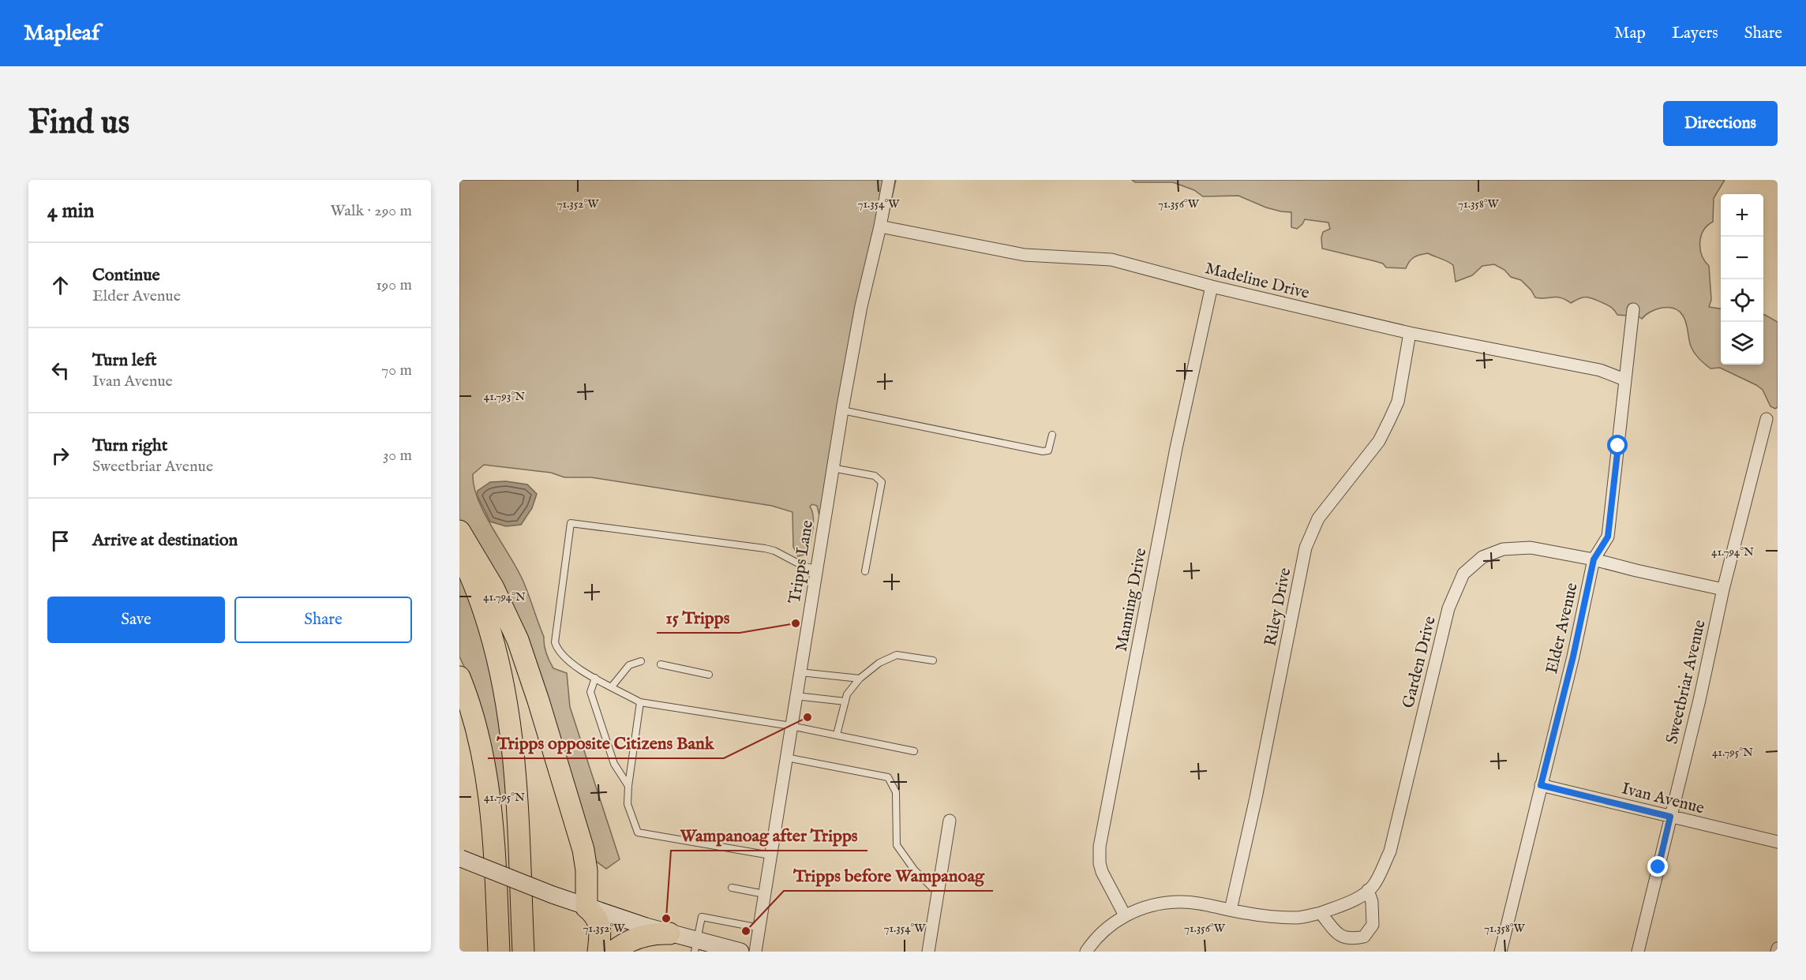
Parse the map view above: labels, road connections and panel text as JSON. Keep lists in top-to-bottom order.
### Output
{
  "streets": {
    "street": [
      "Madeline Drive",
      "Tripps Lane",
      "Manning Drive",
      "Riley Drive",
      "Elder Avenue",
      "Garden Drive",
      "Sweetbriar Avenue",
      "Ivan Avenue"
    ]
  },
  "crossings": [
    ["Madeline Drive", "Tripps Lane"],
    ["Madeline Drive", "Manning Drive"],
    ["Madeline Drive", "Riley Drive"],
    ["Madeline Drive", "Elder Avenue"],
    ["Manning Drive", "Garden Drive"],
    ["Riley Drive", "Garden Drive"],
    ["Elder Avenue", "Garden Drive"],
    ["Elder Avenue", "Ivan Avenue"],
    ["Garden Drive", "Sweetbriar Avenue"],
    ["Sweetbriar Avenue", "Ivan Avenue"]
  ],
  "places": [
    "15 Tripps",
    "Tripps opposite Citizens Bank",
    "Wampanoag after Tripps",
    "Tripps before Wampanoag"
  ],
  "page": {
    "header": "Mapleaf",
    "nav": ["Map", "Layers", "Share"],
    "buttons": [
      "Directions",
      ["Save", "Share"]
    ],
    "title": "Find us",
    "heading": ["4 min", "Walk · 290 m"],
    "map_buttons": ["+", "−"],
    "list": [
      ["Continue", "Elder Avenue", "190 m"],
      ["Turn left", "Ivan Avenue", "70 m"],
      ["Turn right", "Sweetbriar Avenue", "30 m"],
      "Arrive at destination"
    ]
  },
  "coordinates": [
    "71.352°W",
    "71.354°W",
    "71.356°W",
    "71.358°W",
    "41.793°N",
    "41.794°N",
    "41.795°N"
  ]
}
